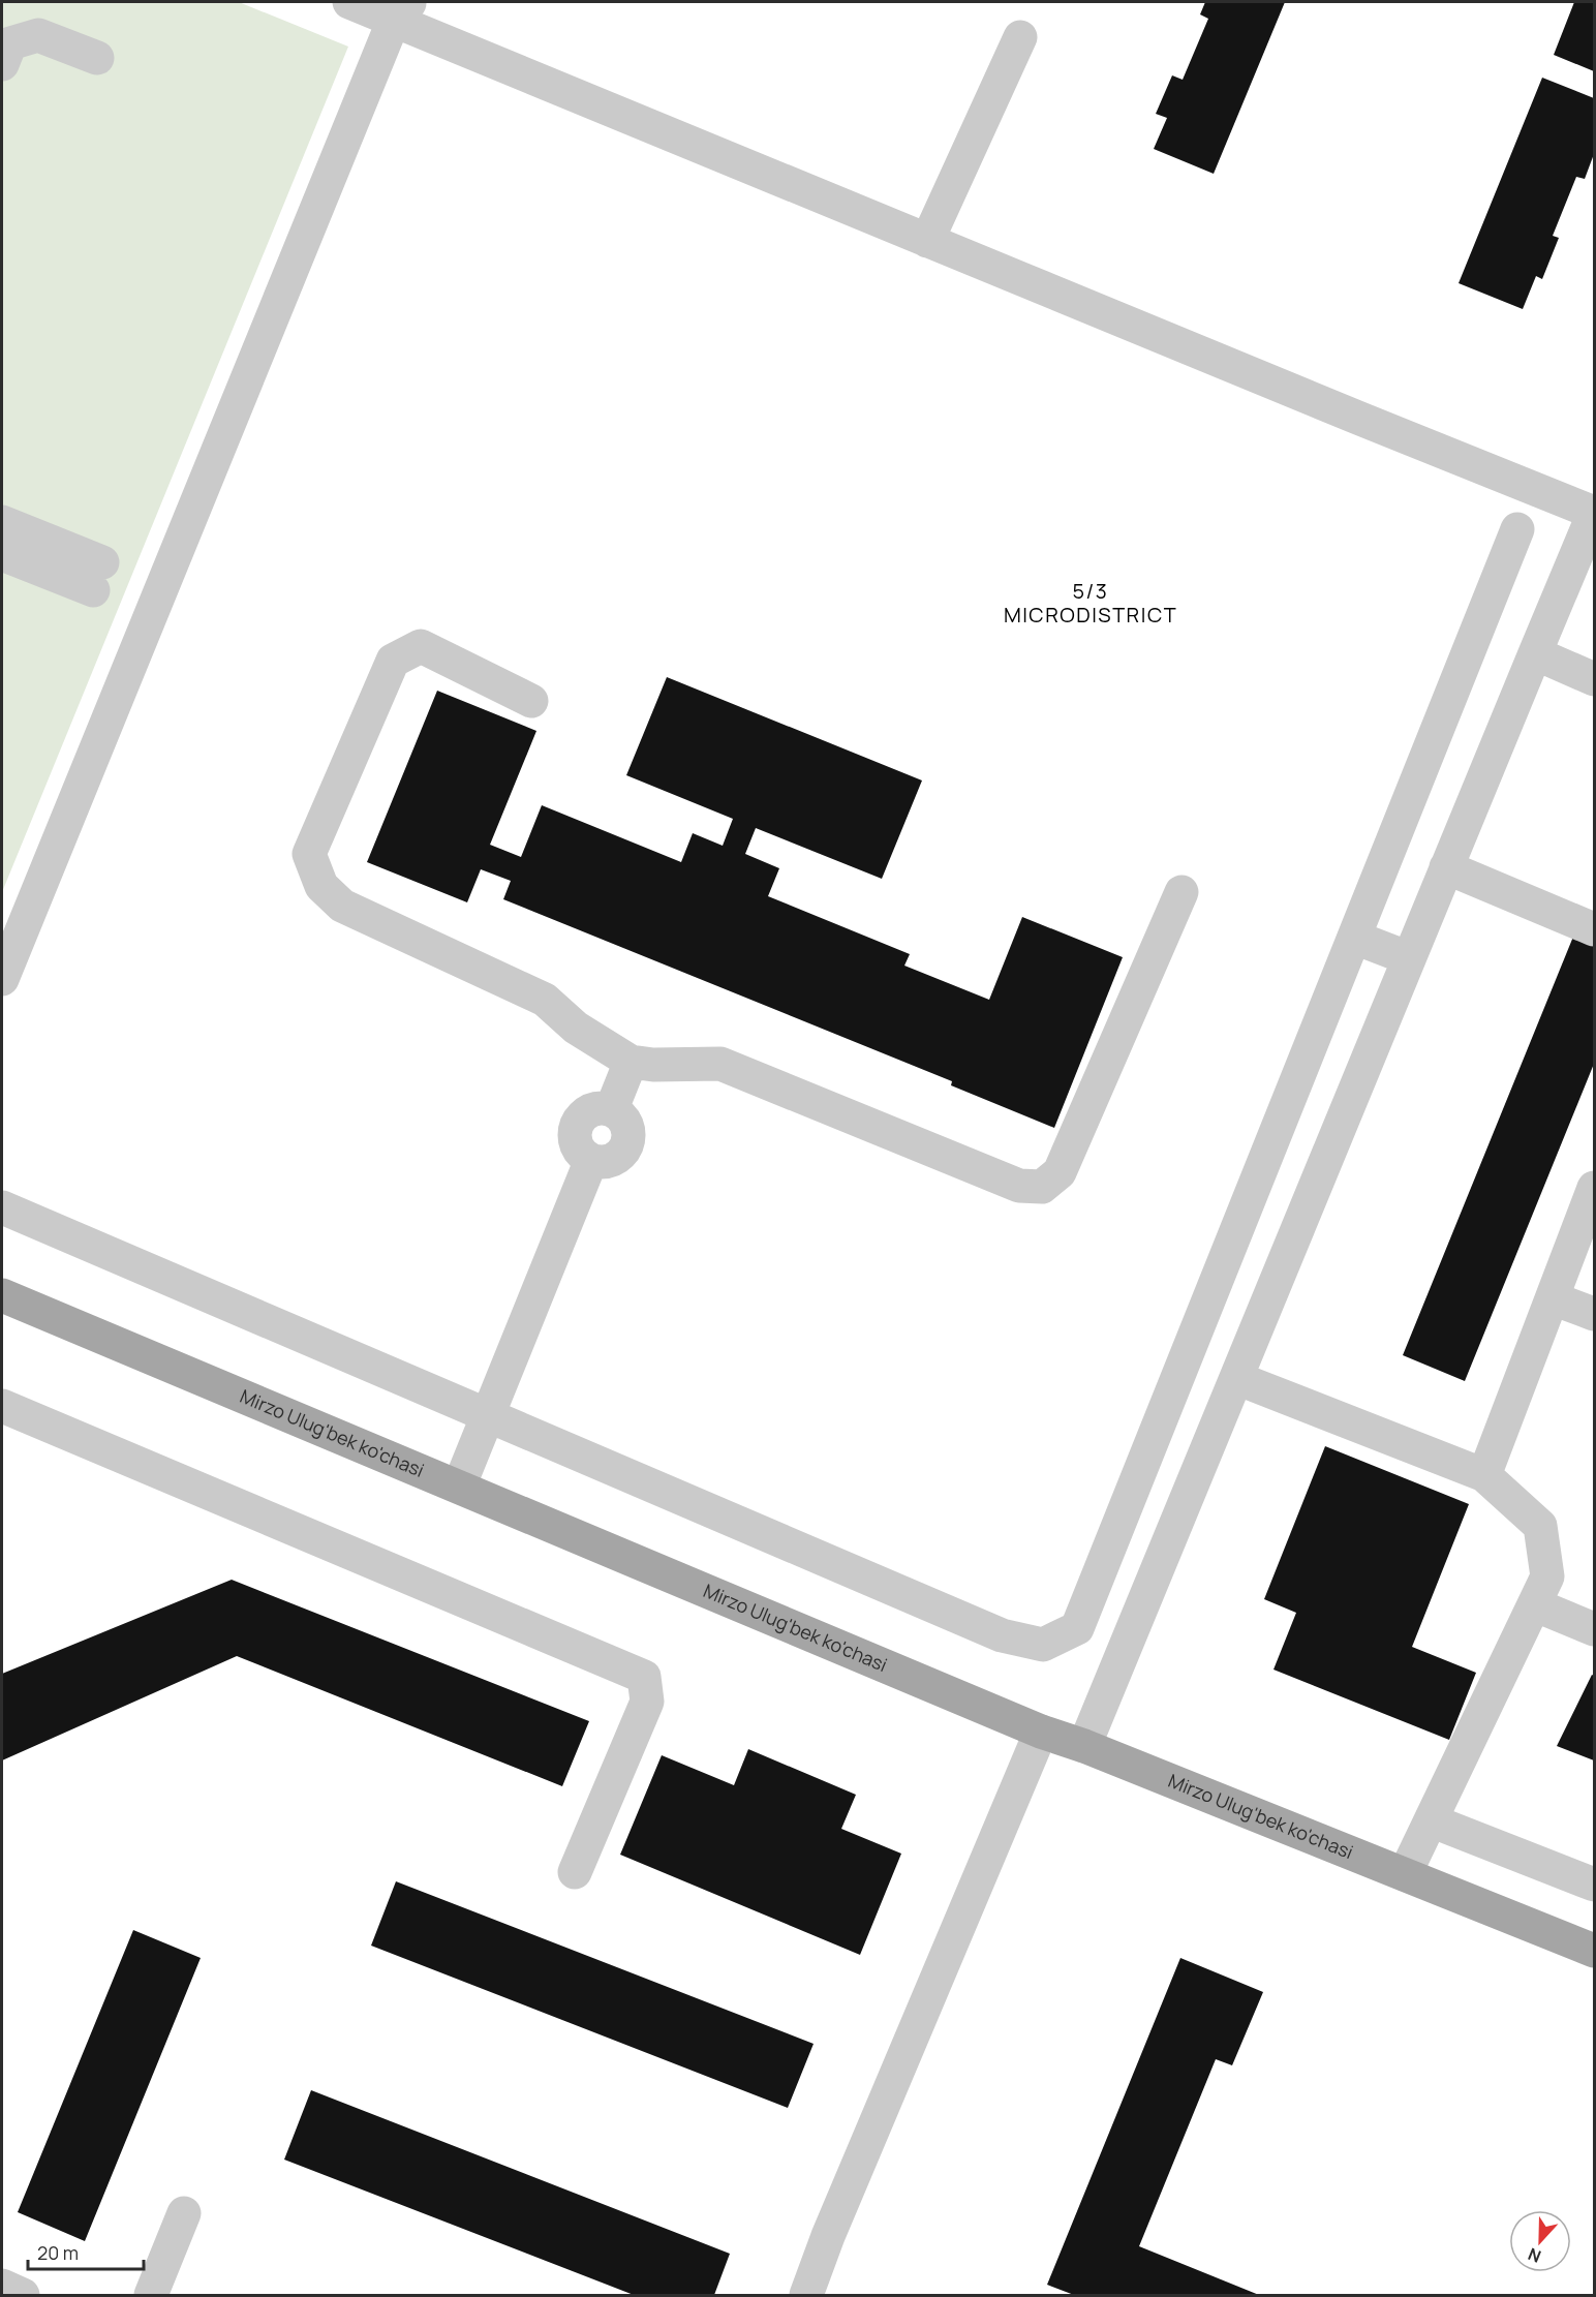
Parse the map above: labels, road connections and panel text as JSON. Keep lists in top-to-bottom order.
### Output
{
  "streets": {
    "main road": ["Mirzo Ulug'bek ko'chasi"]
  },
  "districts": ["5/3 MICRODISTRICT"],
  "scale_bar": "20 m",
  "north": "bottom"
}
